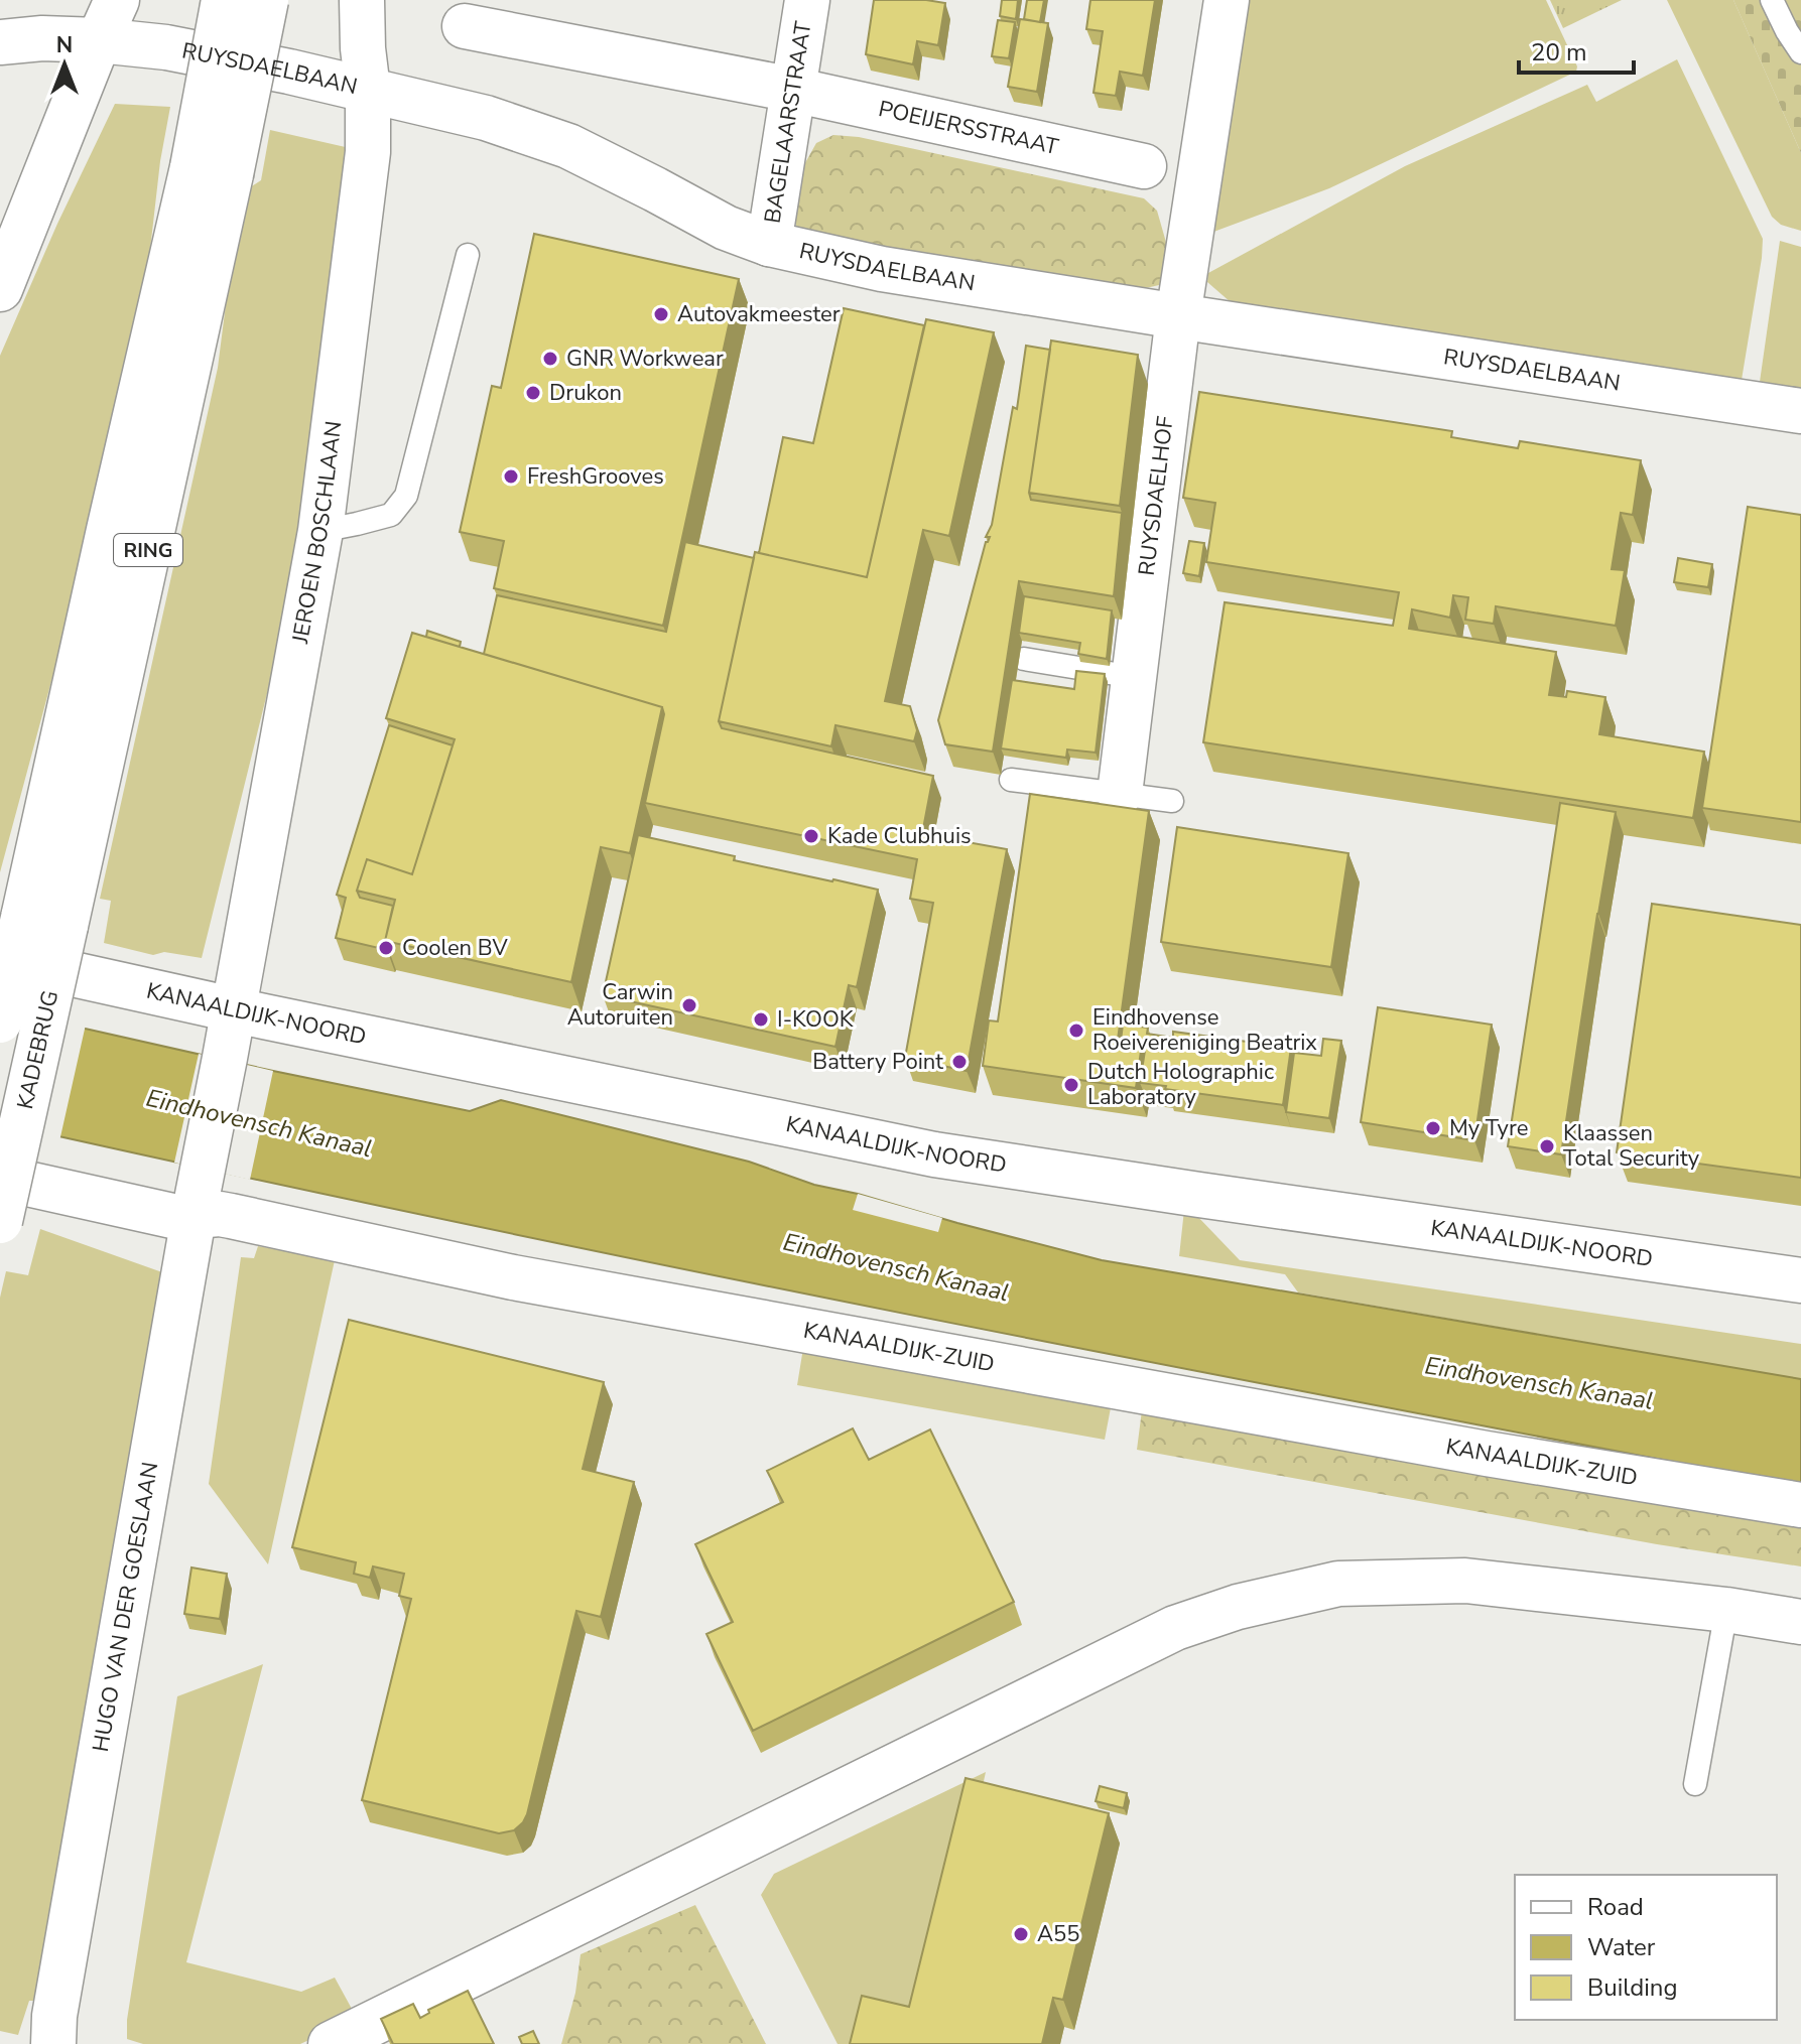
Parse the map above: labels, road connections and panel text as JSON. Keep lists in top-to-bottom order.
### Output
{
  "streets": {
    "street": [
      "RUYSDAELBAAN",
      "BAGELAARSTRAAT",
      "POEIJERSSTRAAT",
      "RUYSDAELHOF",
      "JEROEN BOSCHLAAN",
      "RING",
      "KANAALDIJK-NOORD",
      "KADEBRUG",
      "KANAALDIJK-ZUID",
      "HUGO VAN DER GOESLAAN"
    ]
  },
  "crossings": [
    ["RUYSDAELBAAN", "BAGELAARSTRAAT"],
    ["RUYSDAELBAAN", "RUYSDAELHOF"],
    ["RUYSDAELBAAN", "JEROEN BOSCHLAAN"],
    ["BAGELAARSTRAAT", "POEIJERSSTRAAT"],
    ["JEROEN BOSCHLAAN", "KANAALDIJK-NOORD"],
    ["JEROEN BOSCHLAAN", "HUGO VAN DER GOESLAAN"],
    ["RING", "KADEBRUG"],
    ["KANAALDIJK-ZUID", "HUGO VAN DER GOESLAAN"]
  ],
  "water": ["Eindhovensch Kanaal"],
  "places": [
    "Autovakmeester",
    "GNR Workwear",
    "Drukon",
    "FreshGrooves",
    "Kade Clubhuis",
    "Coolen BV",
    "Carwin Autoruiten",
    "I-KOOK",
    "Eindhovense Roeivereniging Beatrix",
    "Battery Point",
    "Dutch Holographic Laboratory",
    "My Tyre",
    "Klaassen Total Security",
    "A55"
  ],
  "legend": ["Road", "Water", "Building"],
  "scale_bar": "20 m",
  "north": "top"
}
